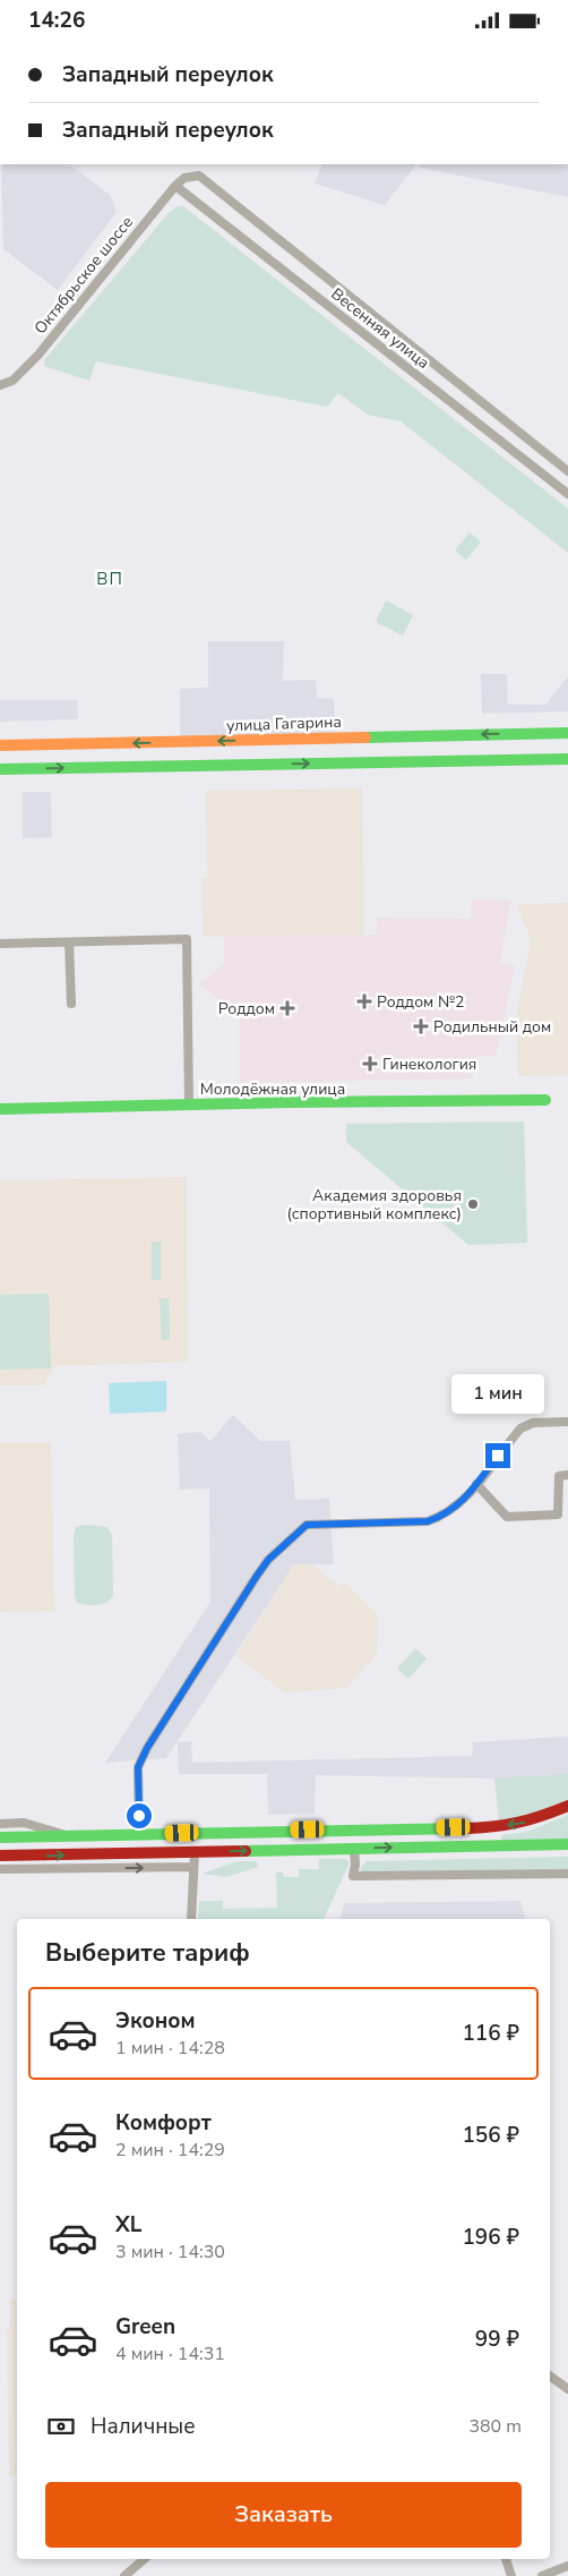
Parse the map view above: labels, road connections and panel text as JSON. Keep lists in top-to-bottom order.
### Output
{
  "streets": {
    "street": [
      "Октябрьское шоссе",
      "Весенняя улица",
      "улица Гагарина",
      "Молодёжная улица"
    ]
  },
  "crossings": [
    ["Октябрьское шоссе", "Весенняя улица"]
  ],
  "districts": ["ВП"],
  "places": {
    "health": [
      "Роддом №2",
      "Роддом",
      "Родильный дом",
      "Гинекология"
    ],
    "other": ["Академия здоровья (спортивный комплекс)"]
  },
  "page": {
    "status": "14:26",
    "banner": ["Западный переулок", "Западный переулок"],
    "bubble": "1 мин",
    "heading": "Выберите тариф",
    "list": [
      {
        "name": "Эконом",
        "note": "1 мин · 14:28",
        "value": "116 ₽"
      },
      {
        "name": "Комфорт",
        "note": "2 мин · 14:29",
        "value": "156 ₽"
      },
      {
        "name": "XL",
        "note": "3 мин · 14:30",
        "value": "196 ₽"
      },
      {
        "name": "Green",
        "note": "4 мин · 14:31",
        "value": "99 ₽"
      }
    ],
    "pay": ["Наличные", "380 m"],
    "buttons": "Заказать"
  }
}
